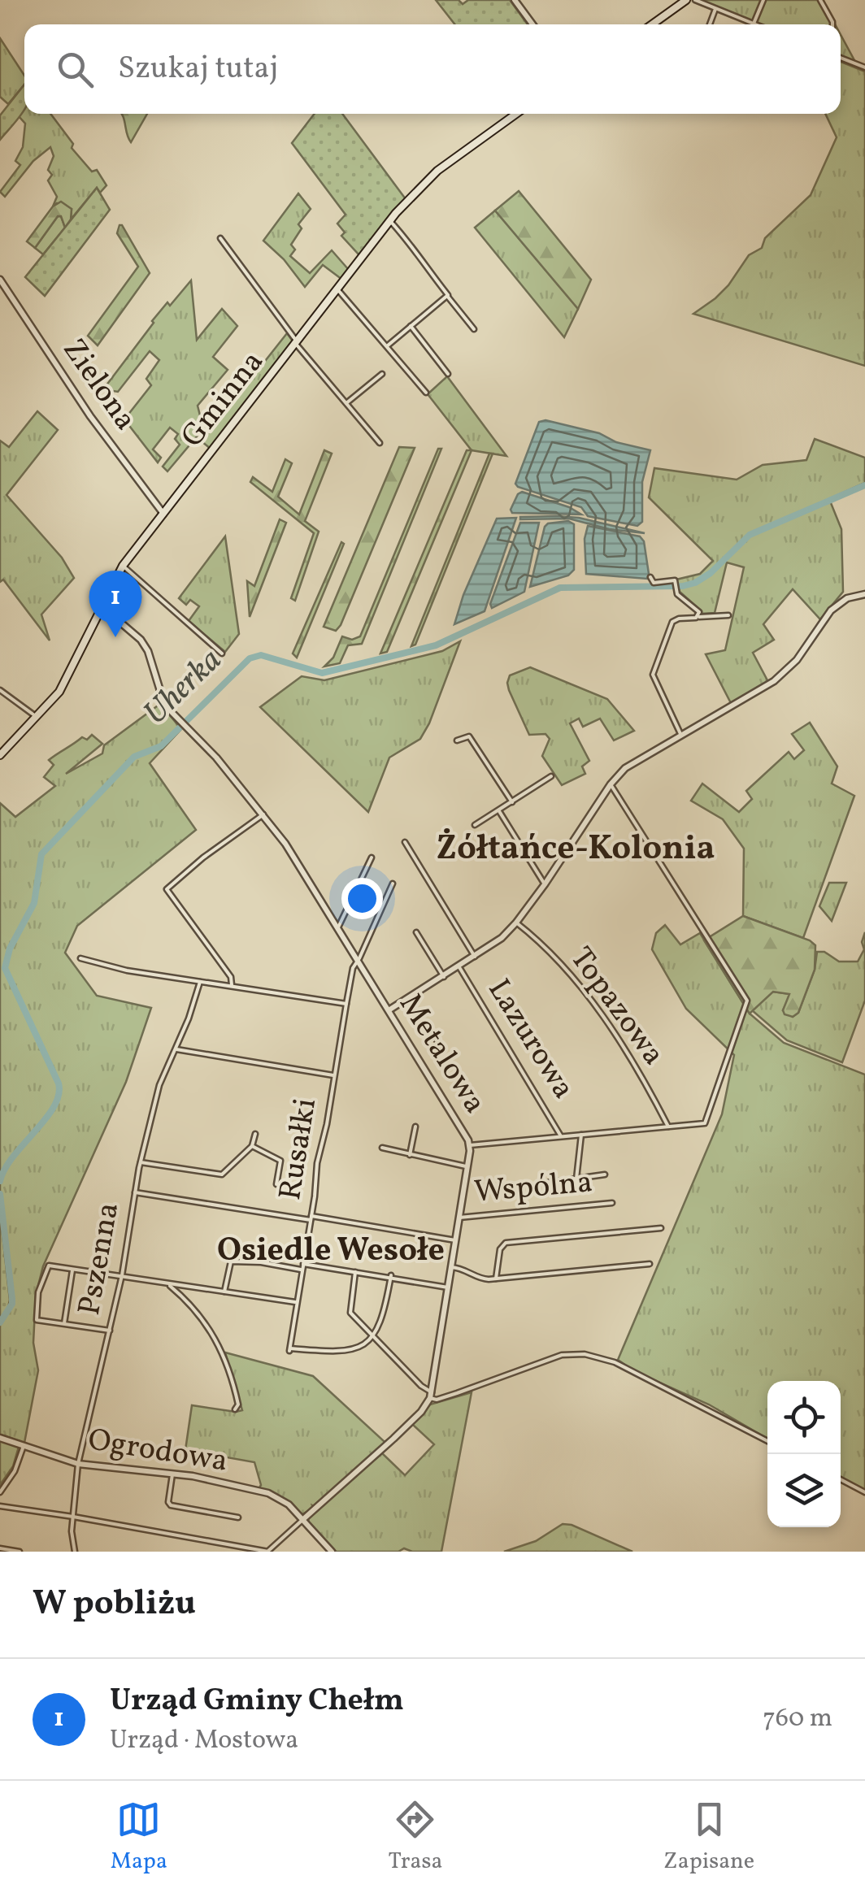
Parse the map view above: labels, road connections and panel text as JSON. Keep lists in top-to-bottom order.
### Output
{
  "streets": {
    "main road": ["Gminna"],
    "street": [
      "Zielona",
      "Topazowa",
      "Lazurowa",
      "Metalowa",
      "Rusałki",
      "Wspólna",
      "Pszenna",
      "Ogrodowa"
    ]
  },
  "crossings": [
    ["Zielona", "Gminna"],
    ["Gminna", "Metalowa"],
    ["Metalowa", "Wspólna"],
    ["Pszenna", "Ogrodowa"]
  ],
  "districts": ["Żółtańce-Kolonia", "Osiedle Wesołe"],
  "water": ["Uherka"],
  "page": {
    "search": "Szukaj tutaj",
    "pins": "1",
    "heading": "W pobliżu",
    "list": [
      {
        "mark": "1",
        "name": "Urząd Gminy Chełm",
        "note": "Urząd · Mostowa",
        "value": "760 m"
      }
    ],
    "nav": ["Mapa", "Trasa", "Zapisane"]
  }
}
